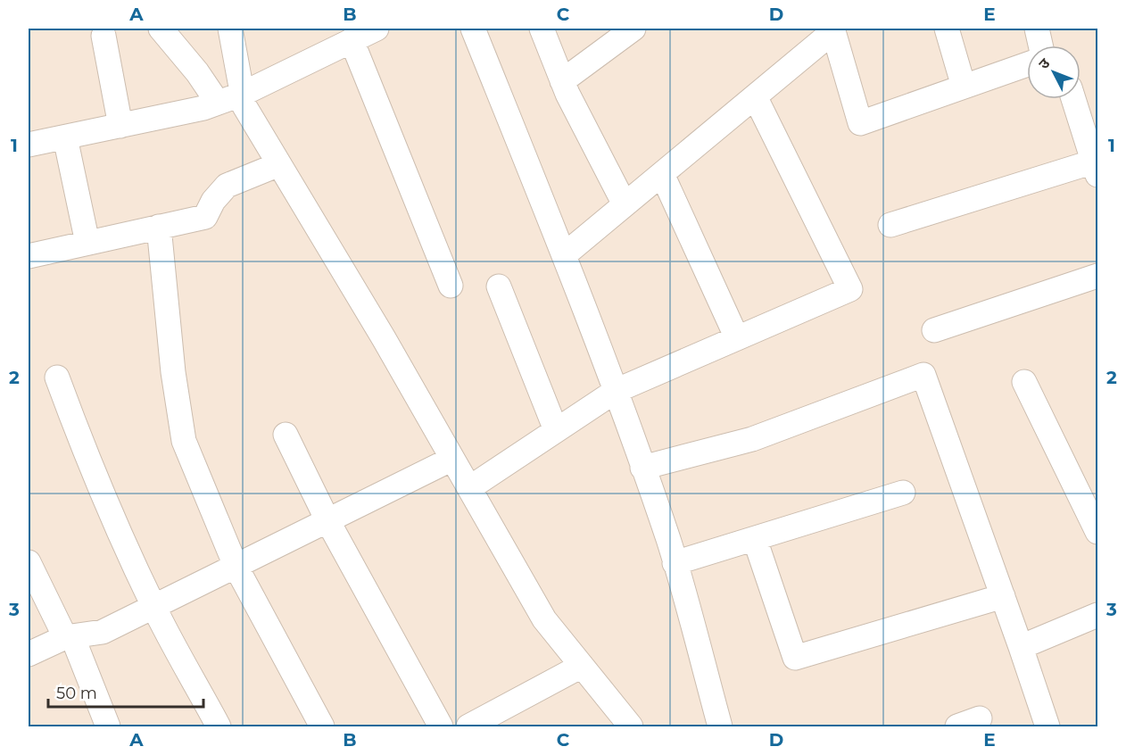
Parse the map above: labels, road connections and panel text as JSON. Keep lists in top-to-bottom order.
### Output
{
  "scale_bar": "50 m",
  "north": "top left",
  "grid": {
    "columns": [
      "A",
      "B",
      "C",
      "D",
      "E"
    ],
    "rows": ["1", "2", "3"]
  }
}
